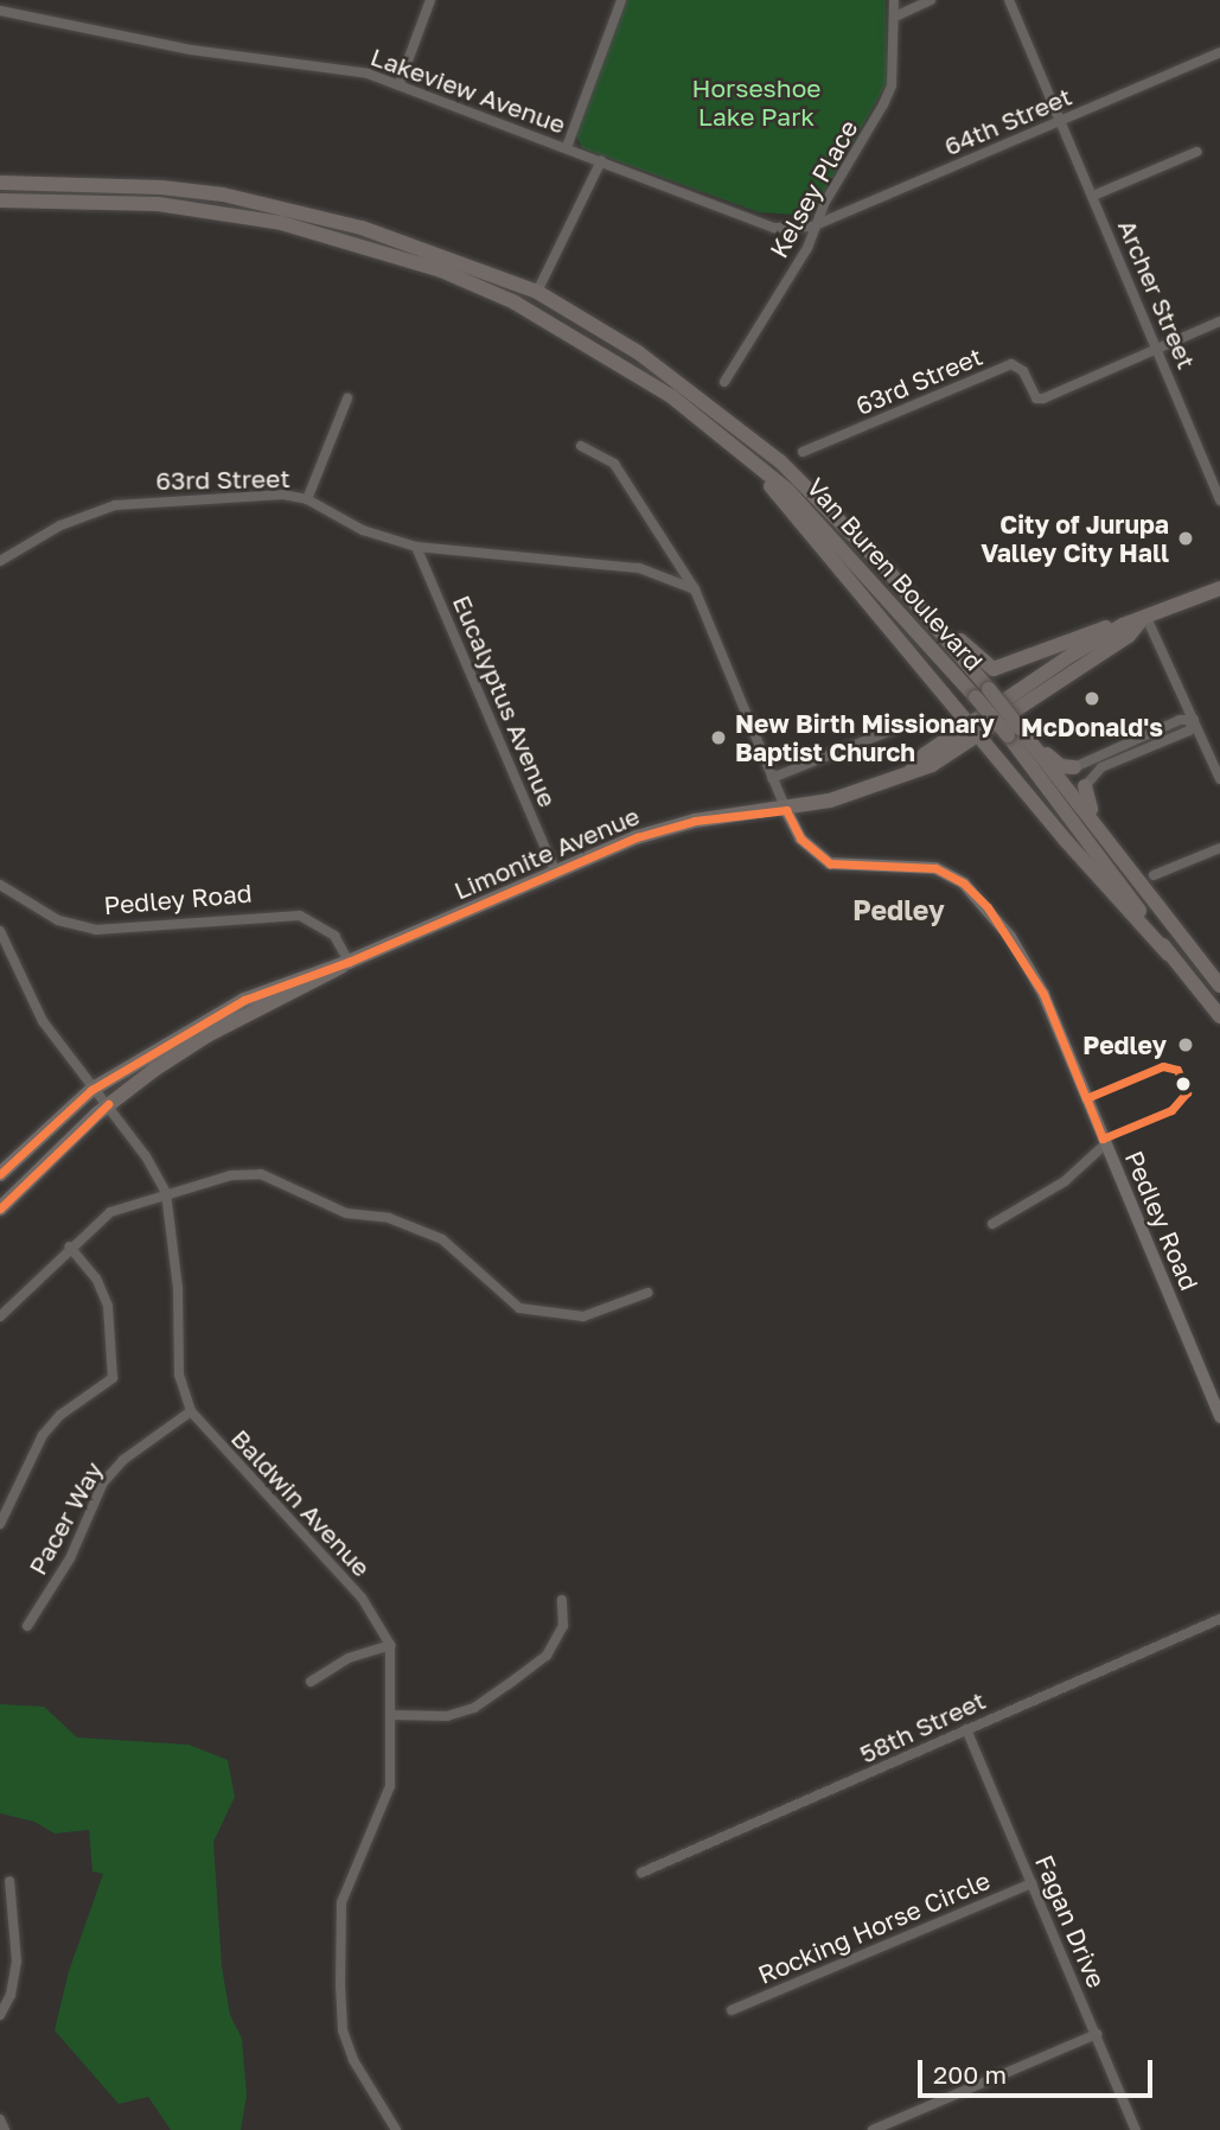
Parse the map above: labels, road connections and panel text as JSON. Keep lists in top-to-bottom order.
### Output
{
  "streets": {
    "main road": ["Van Buren Boulevard", "Limonite Avenue"],
    "street": [
      "Lakeview Avenue",
      "64th Street",
      "Kelsey Place",
      "Archer Street",
      "63rd Street",
      "Eucalyptus Avenue",
      "Pedley Road",
      "Baldwin Avenue",
      "Pacer Way",
      "58th Street",
      "Fagan Drive",
      "Rocking Horse Circle"
    ]
  },
  "crossings": [
    ["Lakeview Avenue", "64th Street"],
    ["Lakeview Avenue", "Kelsey Place"],
    ["64th Street", "Kelsey Place"],
    ["64th Street", "Archer Street"],
    ["Archer Street", "63rd Street"],
    ["63rd Street", "Eucalyptus Avenue"],
    ["Eucalyptus Avenue", "Limonite Avenue"],
    ["Limonite Avenue", "Pedley Road"],
    ["Limonite Avenue", "Baldwin Avenue"],
    ["Baldwin Avenue", "Pacer Way"],
    ["58th Street", "Fagan Drive"],
    ["Fagan Drive", "Rocking Horse Circle"]
  ],
  "districts": ["Pedley"],
  "parks": ["Horseshoe Lake Park"],
  "places": [
    "City of Jurupa Valley City Hall",
    "McDonald's",
    "New Birth Missionary Baptist Church",
    "Pedley"
  ],
  "scale_bar": "200 m"
}
